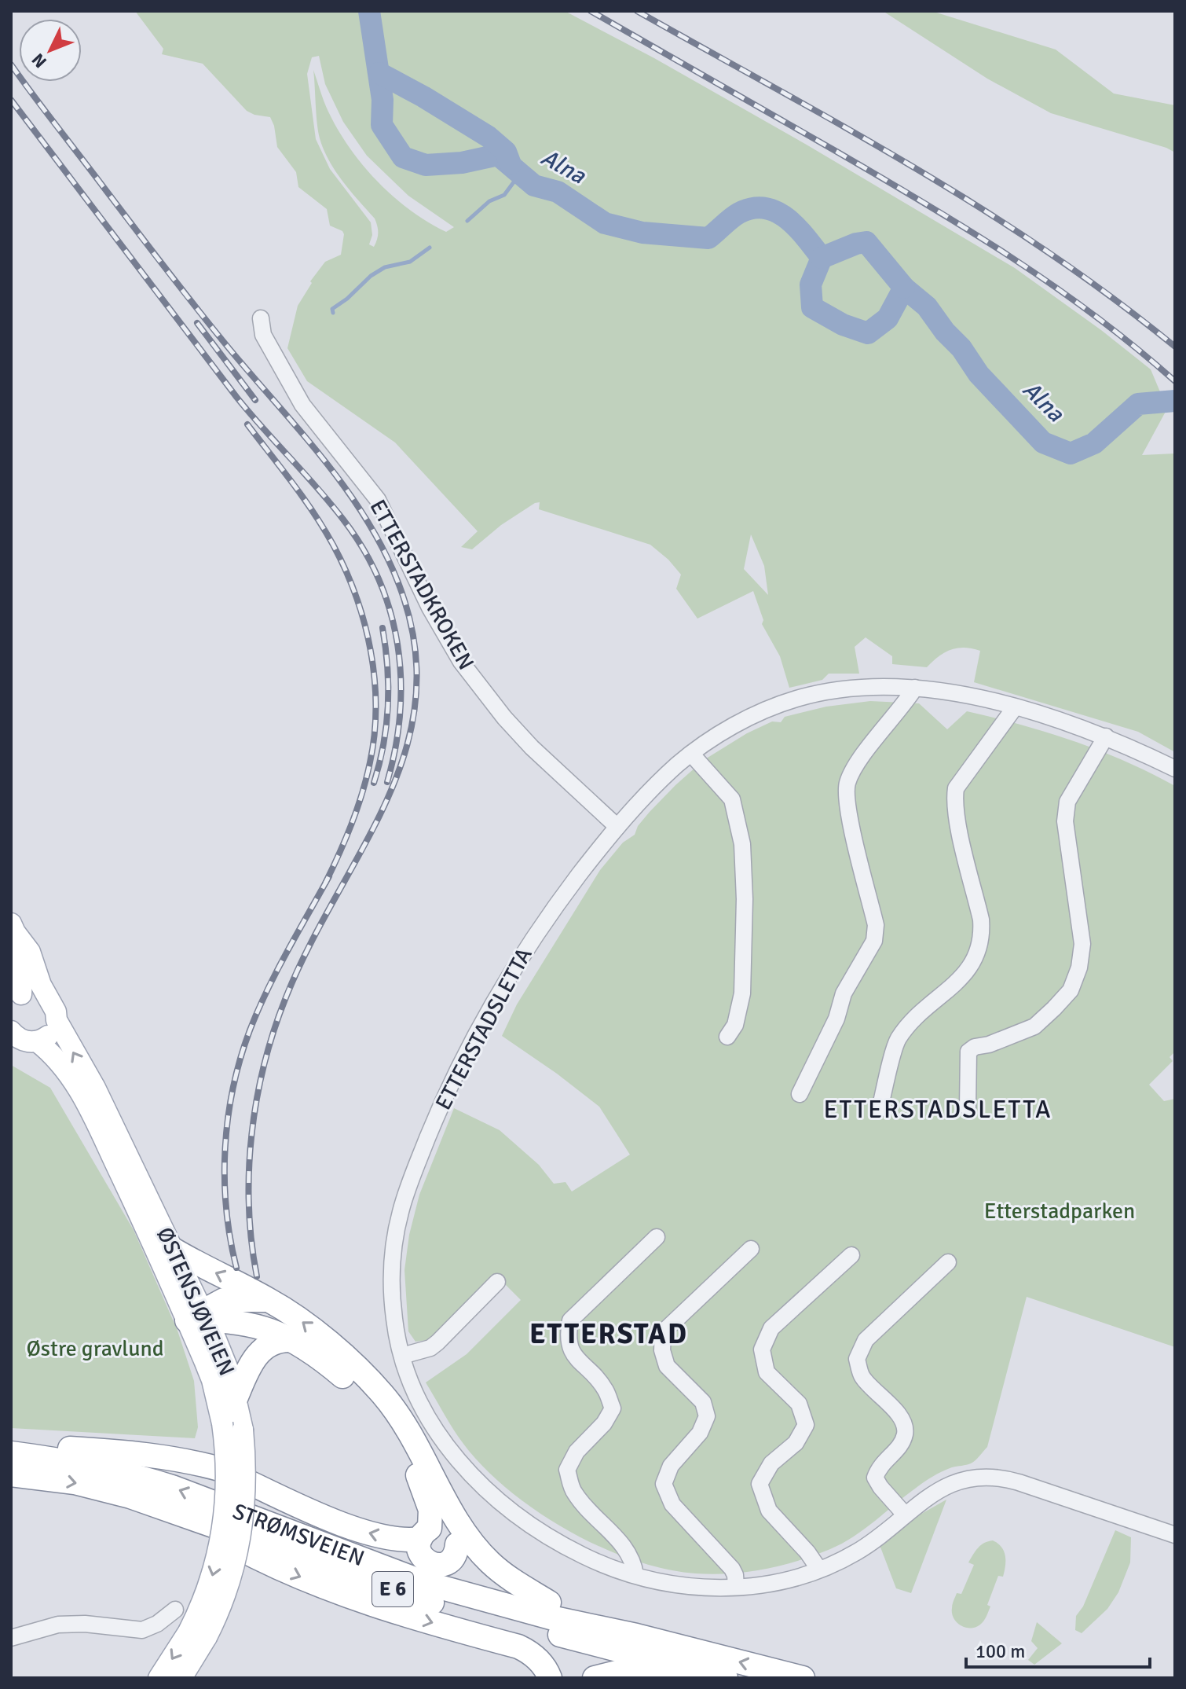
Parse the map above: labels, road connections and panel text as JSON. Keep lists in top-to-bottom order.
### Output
{
  "streets": {
    "highway": ["STRØMSVEIEN", "E 6"],
    "main road": ["ØSTENSJØVEIEN"],
    "street": ["ETTERSTADKROKEN", "ETTERSTADSLETTA"]
  },
  "crossings": [
    ["ETTERSTADKROKEN", "ETTERSTADSLETTA"]
  ],
  "districts": ["ETTERSTADSLETTA", "ETTERSTAD"],
  "water": ["Alna"],
  "parks": ["Etterstadparken", "Østre gravlund"],
  "scale_bar": "100 m",
  "north": "bottom left"
}
